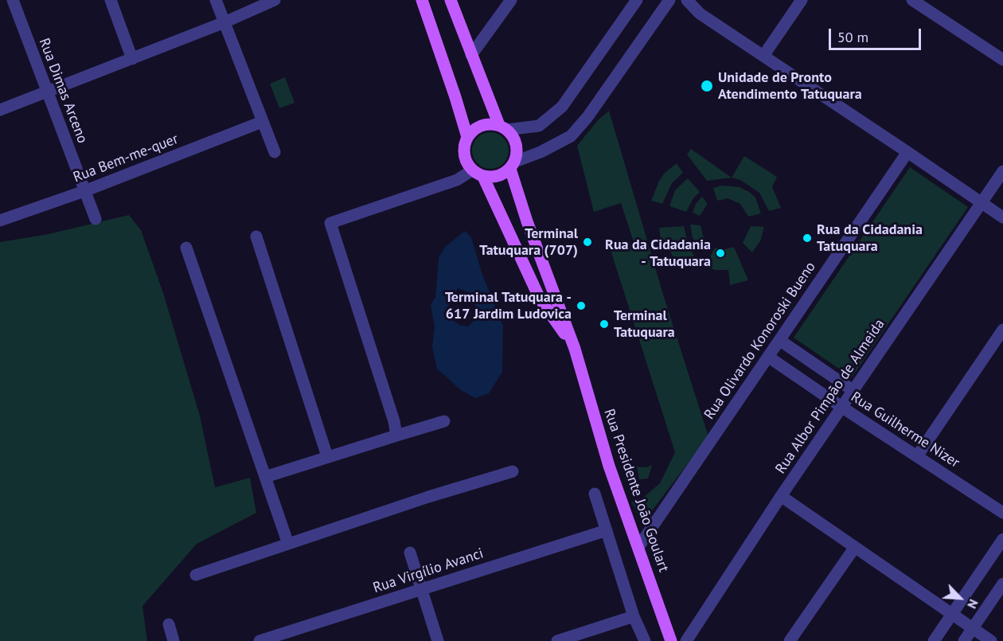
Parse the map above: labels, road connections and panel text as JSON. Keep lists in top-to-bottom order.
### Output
{
  "streets": {
    "main road": ["Rua Presidente João Goulart"],
    "street": [
      "Rua Dimas Arceno",
      "Rua Bem-me-quer",
      "Rua Olivardo Konoroski Bueno",
      "Rua Albor Pimpão de Almeida",
      "Rua Guilherme Nizer",
      "Rua Virgílio Avanci"
    ]
  },
  "crossings": [
    ["Rua Dimas Arceno", "Rua Bem-me-quer"],
    ["Rua Olivardo Konoroski Bueno", "Rua Guilherme Nizer"],
    ["Rua Olivardo Konoroski Bueno", "Rua Presidente João Goulart"],
    ["Rua Albor Pimpão de Almeida", "Rua Guilherme Nizer"]
  ],
  "places": [
    "Unidade de Pronto Atendimento Tatuquara",
    "Rua da Cidadania Tatuquara",
    "Terminal Tatuquara (707)",
    "Rua da Cidadania - Tatuquara",
    "Terminal Tatuquara - 617 Jardim Ludovica",
    "Terminal Tatuquara"
  ],
  "scale_bar": "50 m",
  "north": "bottom right"
}
